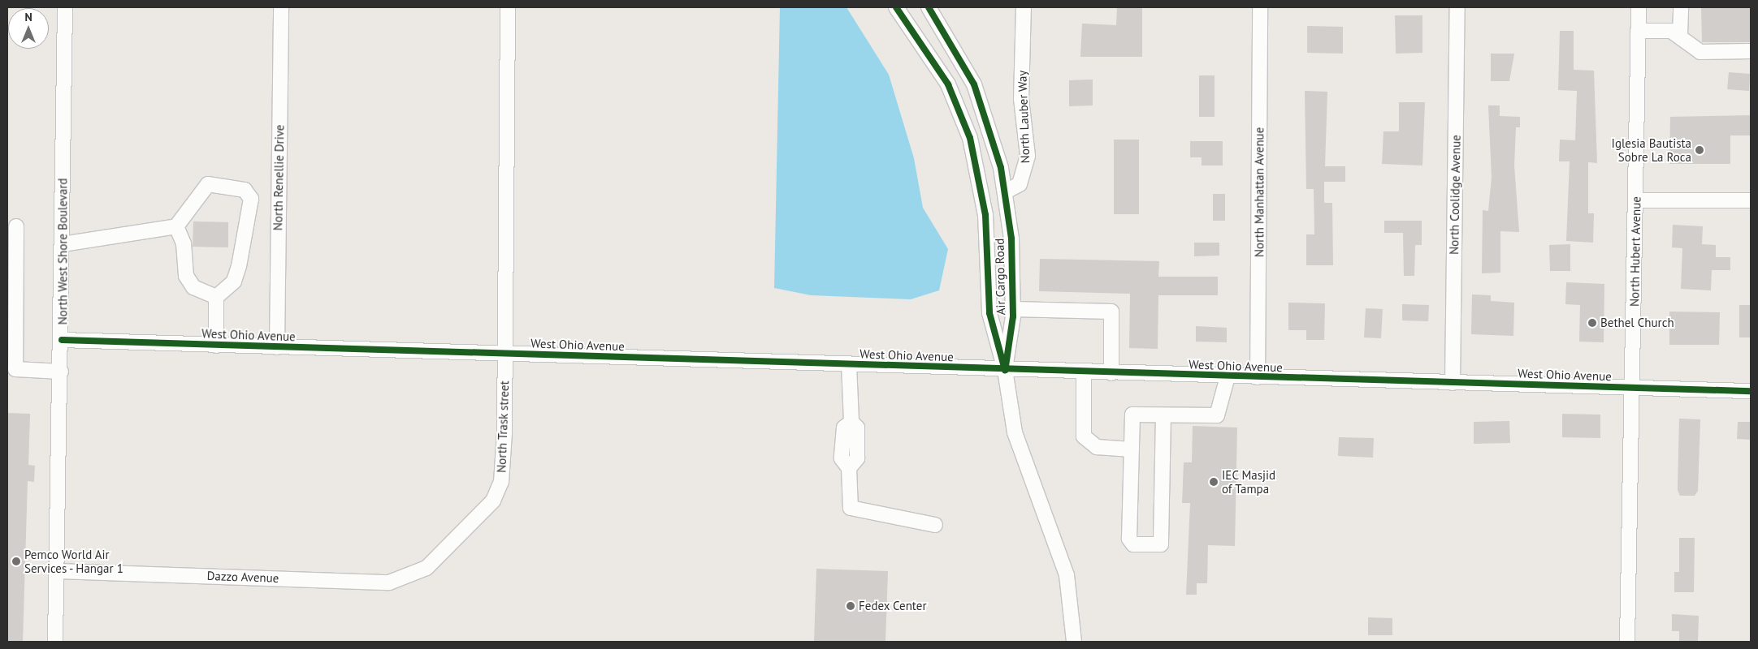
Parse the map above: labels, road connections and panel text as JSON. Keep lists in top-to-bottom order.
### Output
{
  "streets": {
    "street": [
      "North Lauber Way",
      "North Renellie Drive",
      "North Manhattan Avenue",
      "North Coolidge Avenue",
      "North West Shore Boulevard",
      "North Hubert Avenue",
      "Air Cargo Road",
      "West Ohio Avenue",
      "North Trask street",
      "Dazzo Avenue"
    ]
  },
  "crossings": [
    ["North Lauber Way", "Air Cargo Road"],
    ["North Renellie Drive", "West Ohio Avenue"],
    ["North Manhattan Avenue", "West Ohio Avenue"],
    ["North Coolidge Avenue", "West Ohio Avenue"],
    ["North West Shore Boulevard", "West Ohio Avenue"],
    ["North West Shore Boulevard", "Dazzo Avenue"],
    ["North Hubert Avenue", "West Ohio Avenue"],
    ["Air Cargo Road", "West Ohio Avenue"],
    ["West Ohio Avenue", "North Trask street"],
    ["North Trask street", "Dazzo Avenue"]
  ],
  "places": [
    "Iglesia Bautista Sobre La Roca",
    "Bethel Church",
    "IEC Masjid of Tampa",
    "Pemco World Air Services - Hangar 1",
    "Fedex Center"
  ],
  "north": "top"
}
